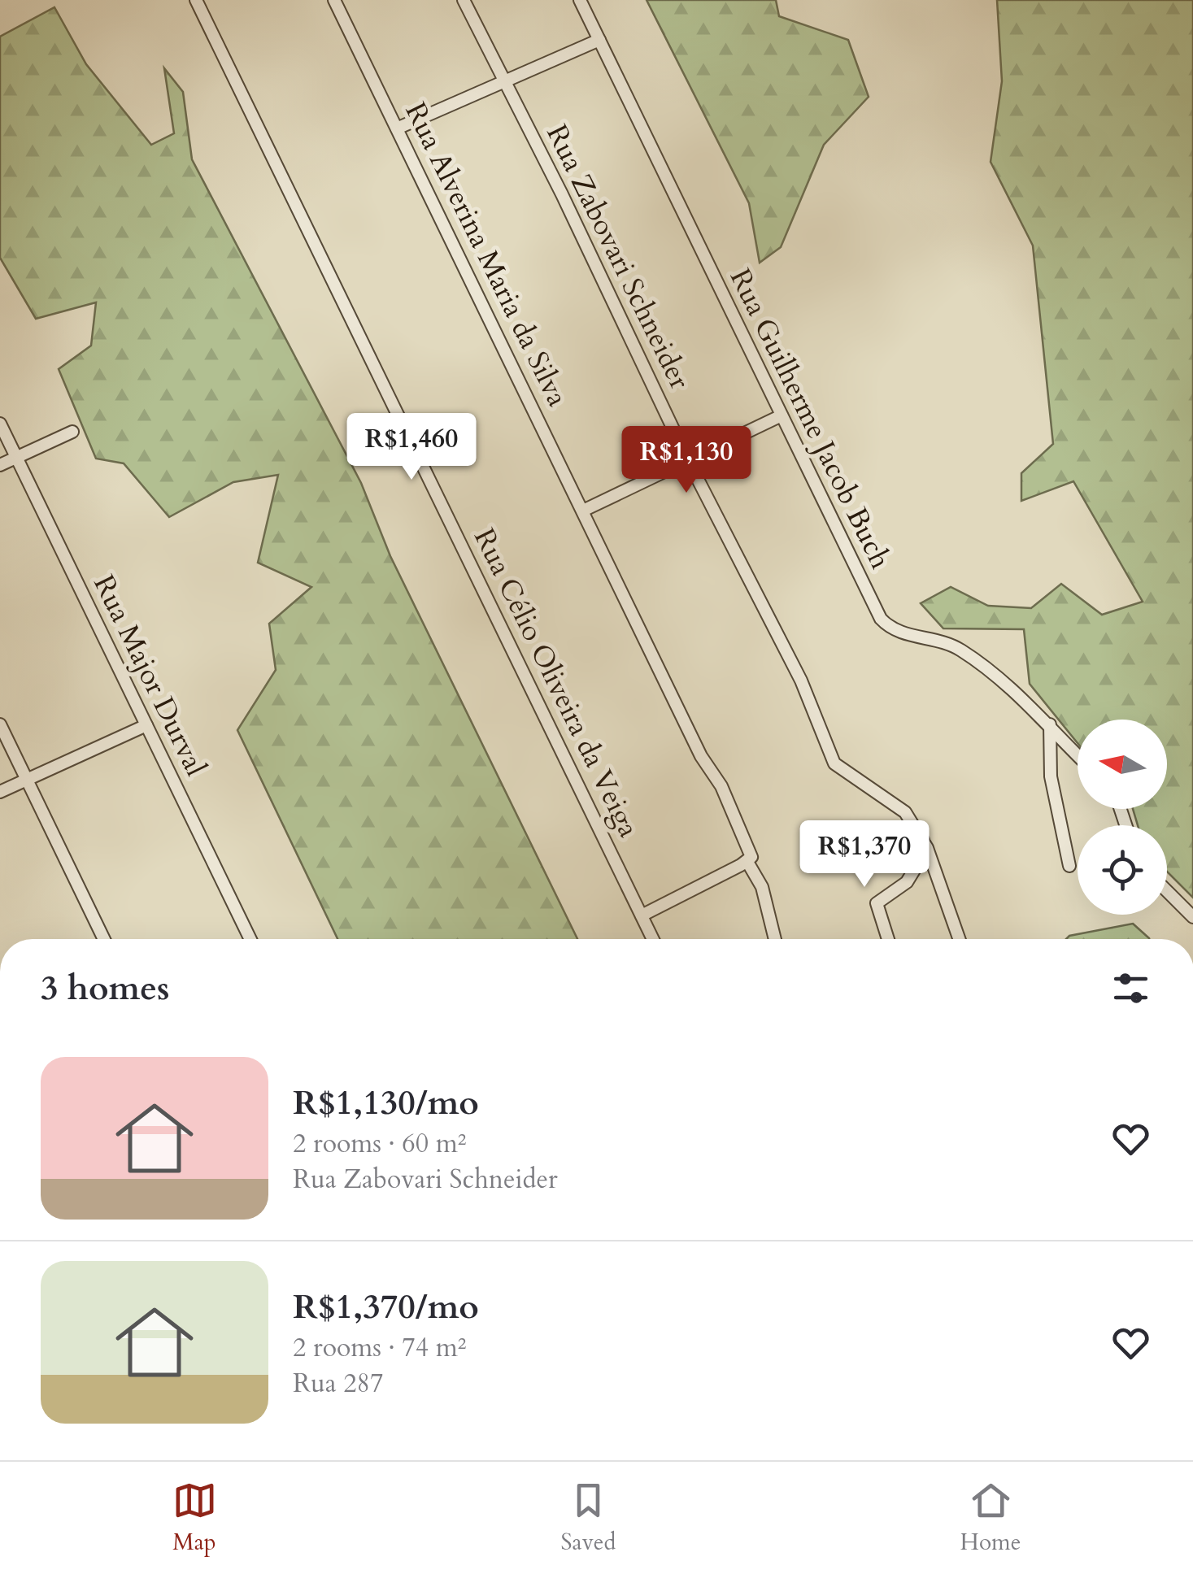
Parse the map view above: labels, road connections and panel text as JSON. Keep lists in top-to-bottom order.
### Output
{
  "streets": {
    "street": [
      "Rua Alverina Maria da Silva",
      "Rua Zabovari Schneider",
      "Rua Guilherme Jacob Buch",
      "Rua Major Durval",
      "Rua Célio Oliveira da Veiga"
    ]
  },
  "north": "left",
  "page": {
    "price": ["R$1,460", "R$1,130", "R$1,370"],
    "heading": "3 homes",
    "list": [
      {
        "name": "R$1,130/mo",
        "note": "2 rooms · 60 m² · Rua Zabovari Schneider"
      },
      {
        "name": "R$1,370/mo",
        "note": "2 rooms · 74 m² · Rua 287"
      }
    ],
    "tabs": ["Map", "Saved", "Home"]
  }
}
